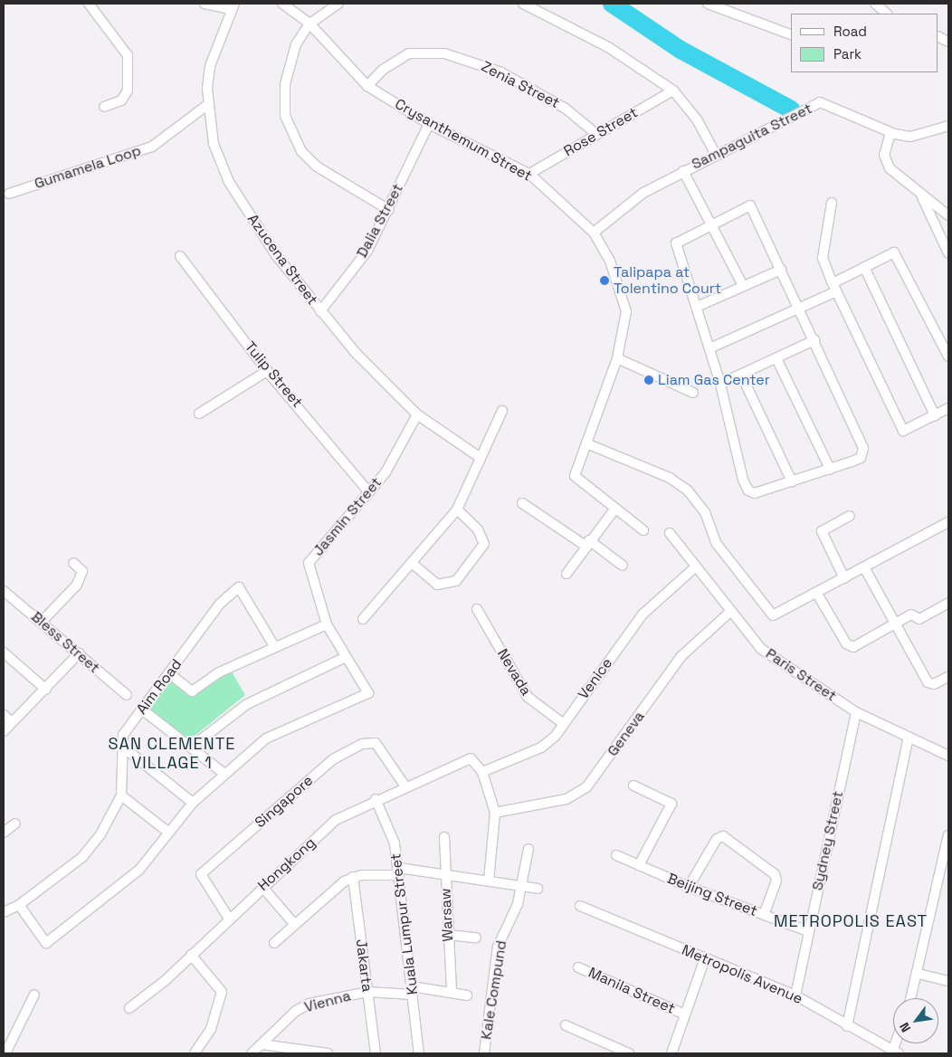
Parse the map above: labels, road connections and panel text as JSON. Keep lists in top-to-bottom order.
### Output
{
  "streets": {
    "street": [
      "Zenia Street",
      "Rose Street",
      "Sampaguita Street",
      "Crysanthemum Street",
      "Gumamela Loop",
      "Dalia Street",
      "Azucena Street",
      "Tulip Street",
      "Jasmin Street",
      "Bless Street",
      "Nevada",
      "Paris Street",
      "Venice",
      "Aim Road",
      "Geneva",
      "Singapore",
      "Sydney Street",
      "Hongkong",
      "Beijing Street",
      "Warsaw",
      "Kuala Lumpur Street",
      "Jakarta",
      "Metropolis Avenue",
      "Kale Compund",
      "Manila Street",
      "Vienna"
    ]
  },
  "crossings": [
    ["Zenia Street", "Rose Street"],
    ["Zenia Street", "Crysanthemum Street"],
    ["Rose Street", "Crysanthemum Street"],
    ["Sampaguita Street", "Crysanthemum Street"],
    ["Crysanthemum Street", "Dalia Street"],
    ["Gumamela Loop", "Azucena Street"],
    ["Dalia Street", "Azucena Street"],
    ["Azucena Street", "Jasmin Street"],
    ["Tulip Street", "Jasmin Street"],
    ["Nevada", "Venice"],
    ["Paris Street", "Venice"],
    ["Paris Street", "Geneva"],
    ["Paris Street", "Sydney Street"],
    ["Venice", "Hongkong"],
    ["Singapore", "Hongkong"],
    ["Sydney Street", "Beijing Street"],
    ["Sydney Street", "Metropolis Avenue"],
    ["Hongkong", "Kuala Lumpur Street"],
    ["Warsaw", "Vienna"],
    ["Kuala Lumpur Street", "Vienna"],
    ["Jakarta", "Vienna"]
  ],
  "districts": ["SAN CLEMENTE VILLAGE 1", "METROPOLIS EAST"],
  "places": ["Talipapa at Tolentino Court", "Liam Gas Center"],
  "legend": ["Road", "Park"],
  "north": "bottom left"
}
